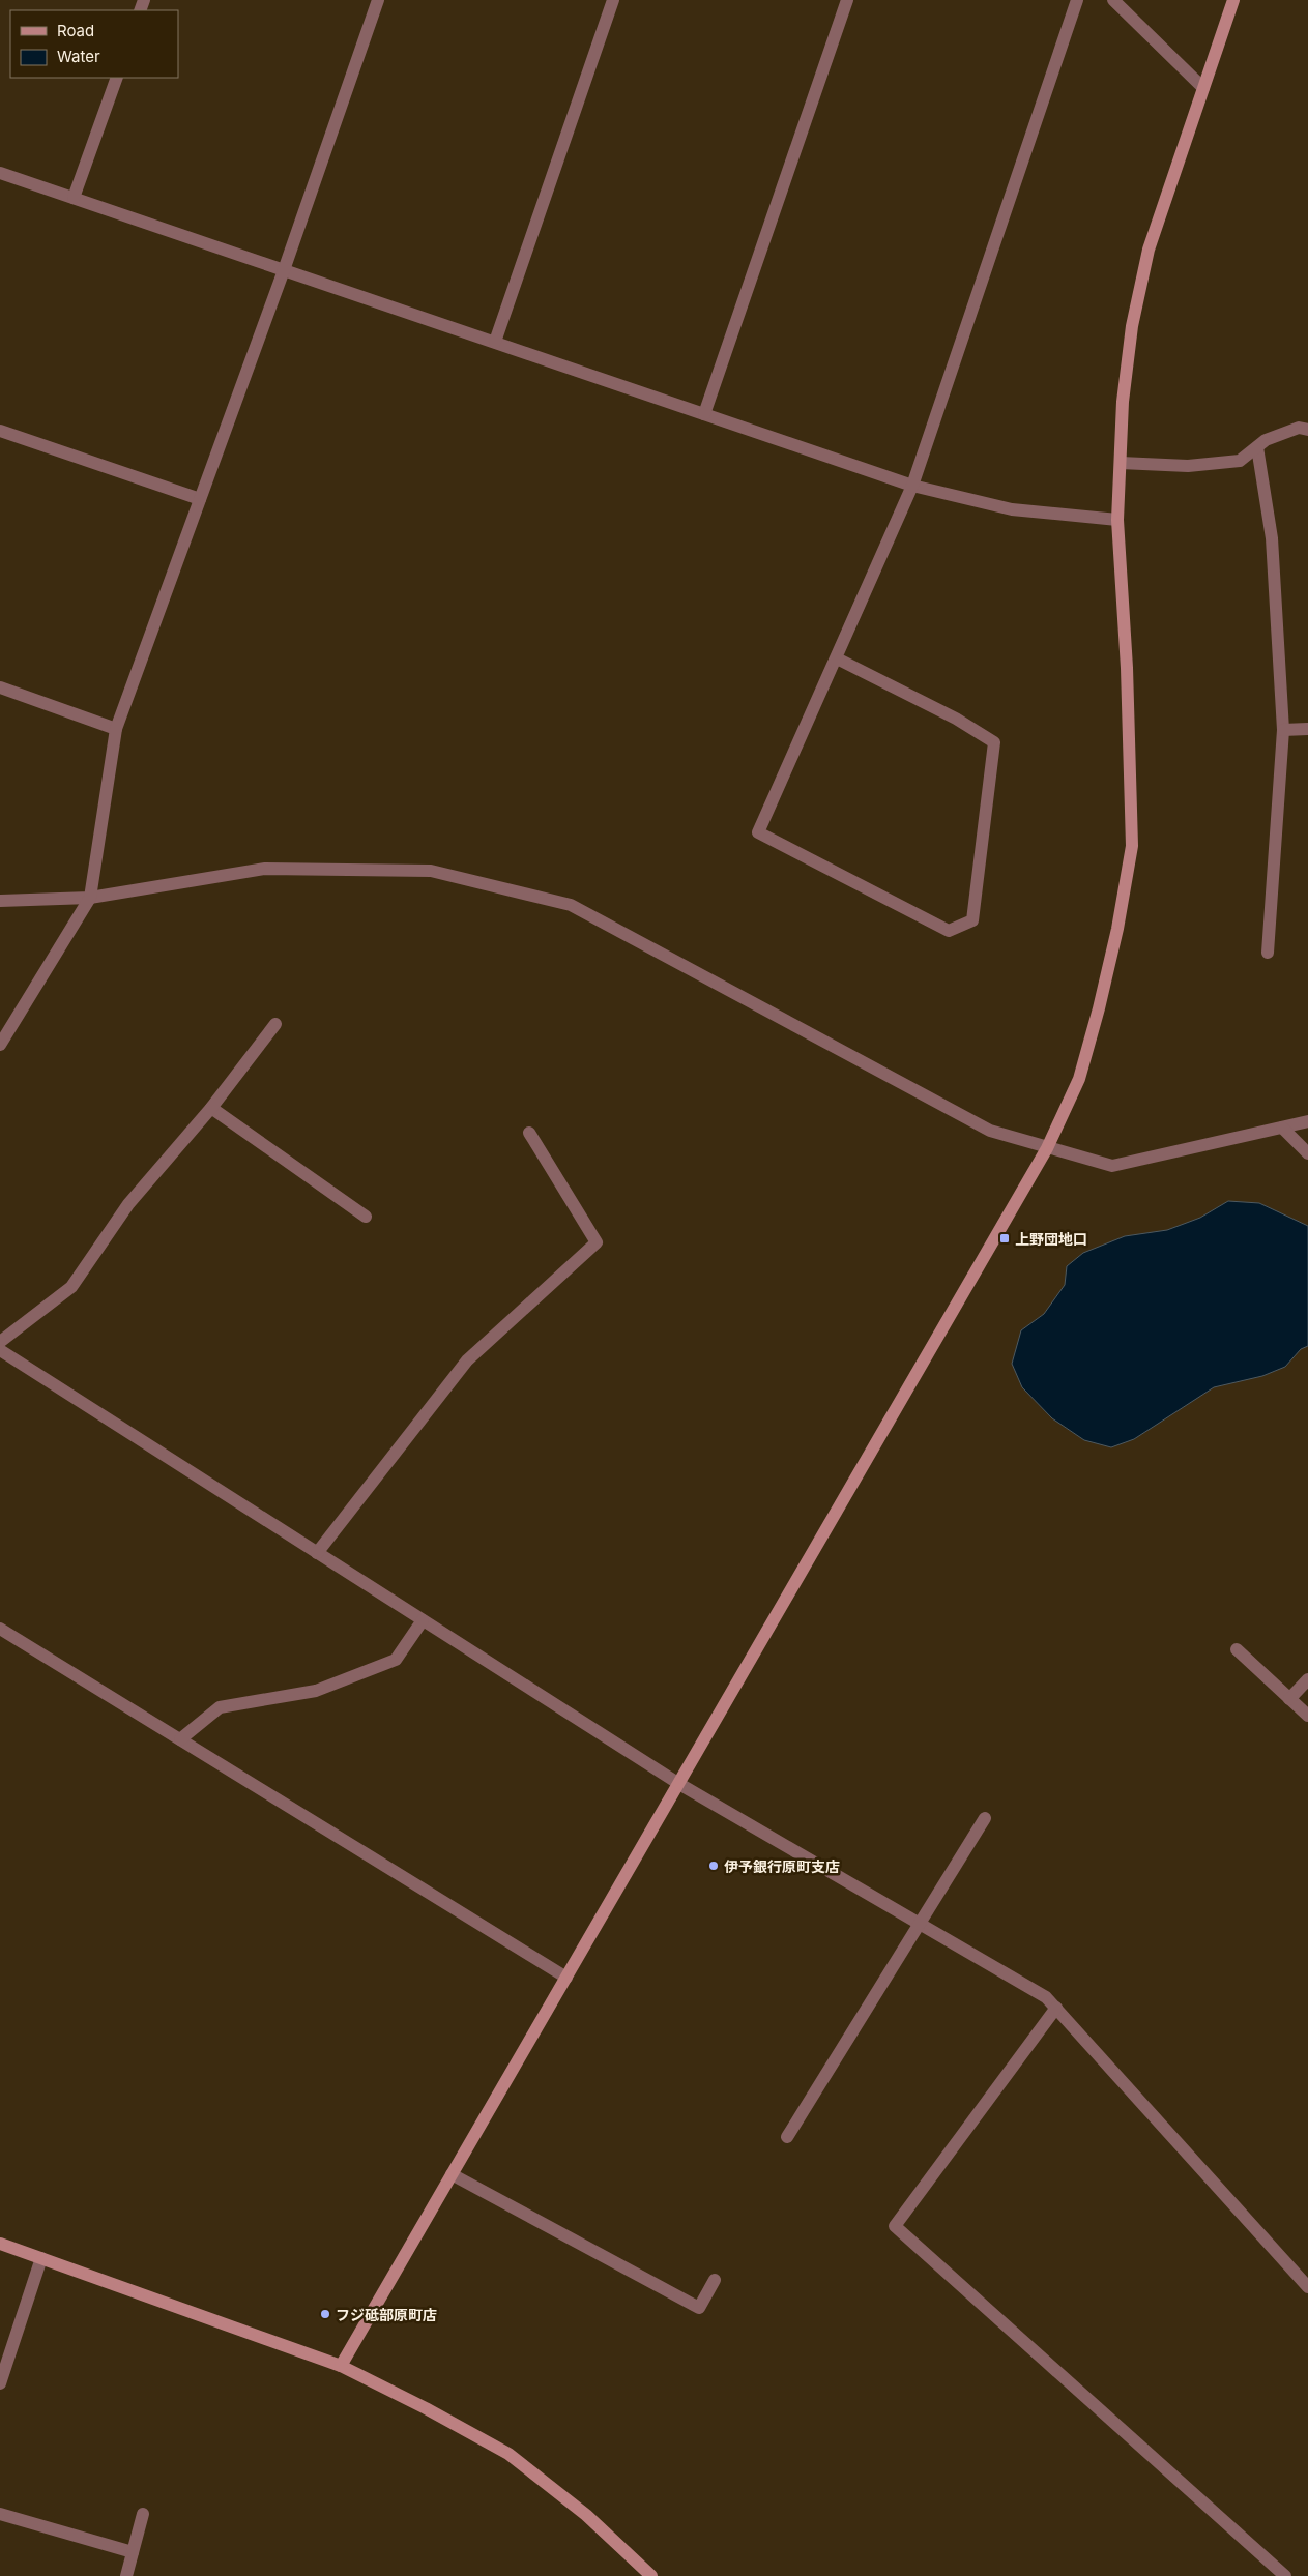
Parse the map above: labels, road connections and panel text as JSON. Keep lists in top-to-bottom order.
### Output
{
  "places": {
    "transit": ["上野団地口"],
    "other": ["伊予銀行原町支店", "フジ砥部原町店"]
  },
  "legend": ["Road", "Water"]
}
